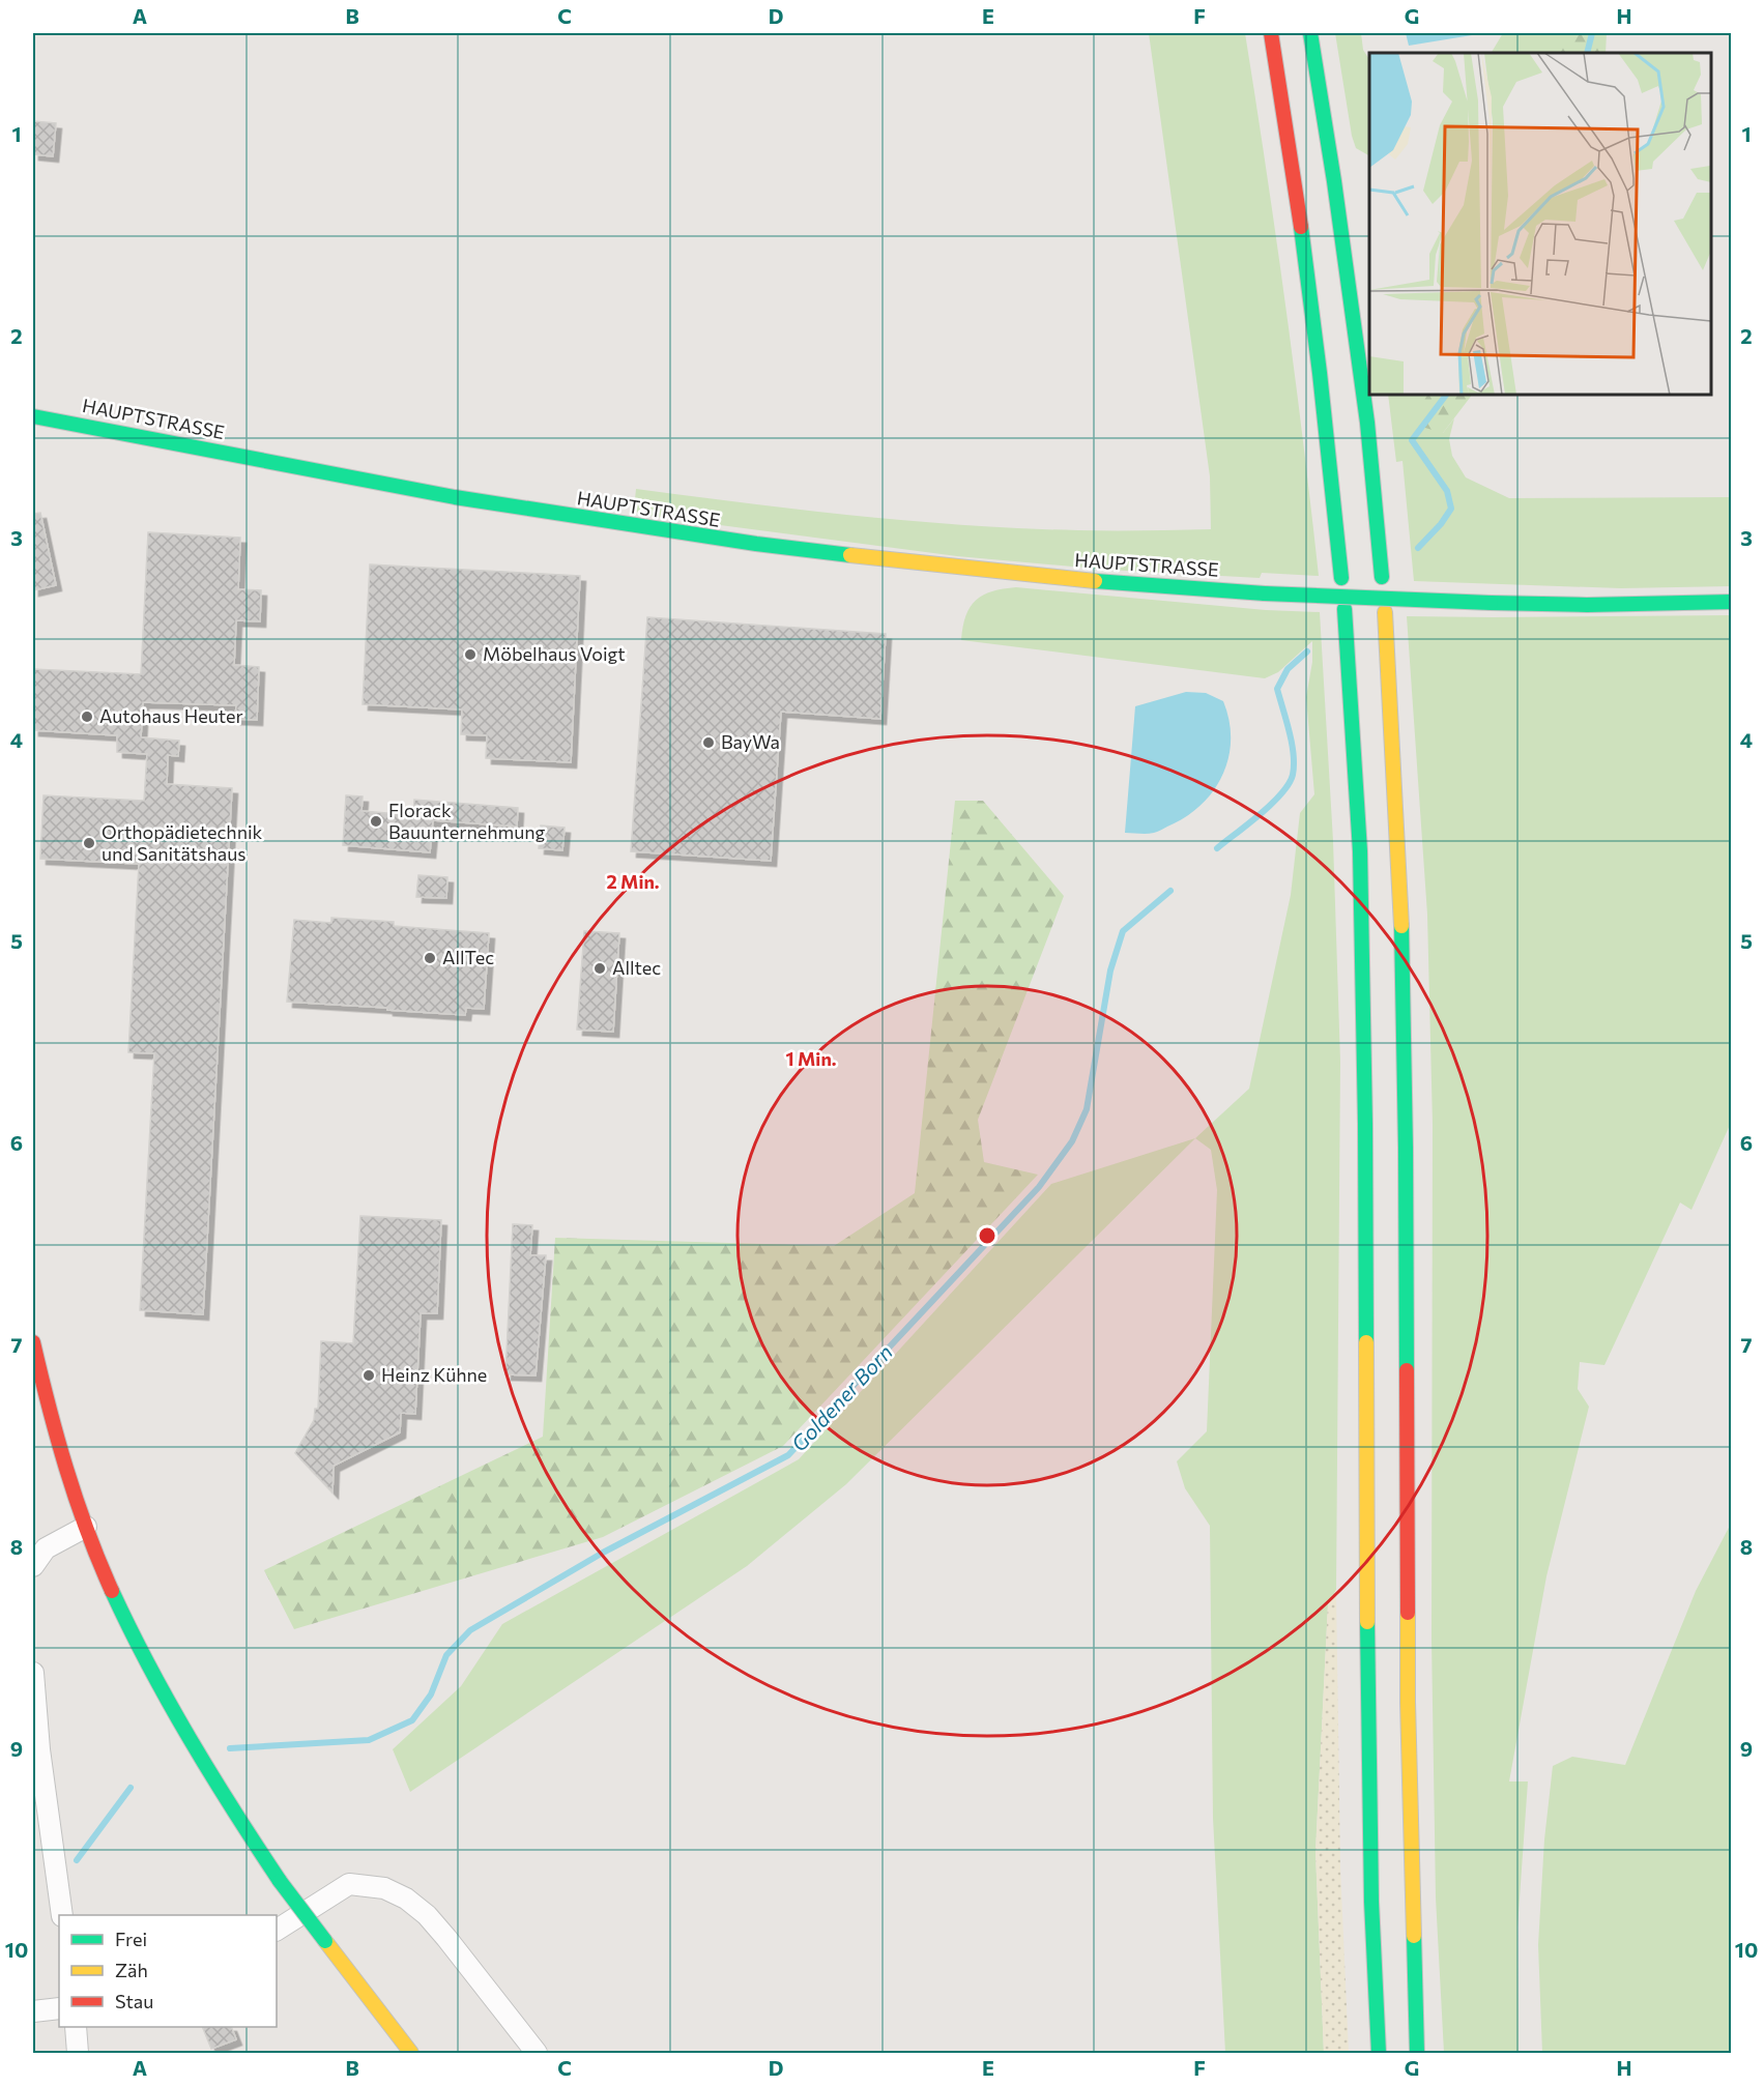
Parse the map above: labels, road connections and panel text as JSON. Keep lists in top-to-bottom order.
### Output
{
  "streets": {
    "main road": ["HAUPTSTRASSE"]
  },
  "water": ["Goldener Born"],
  "places": [
    "Möbelhaus Voigt",
    "Autohaus Heuter",
    "BayWa",
    "Florack Bauunternehmung",
    "Orthopädietechnik und Sanitätshaus",
    "AllTec",
    "Alltec",
    "Heinz Kühne"
  ],
  "legend": ["Frei", "Zäh", "Stau"],
  "grid": {
    "columns": [
      "A",
      "B",
      "C",
      "D",
      "E",
      "F",
      "G",
      "H"
    ],
    "rows": [
      "1",
      "2",
      "3",
      "4",
      "5",
      "6",
      "7",
      "8",
      "9",
      "10"
    ]
  },
  "rings": ["2 Min.", "1 Min."]
}
